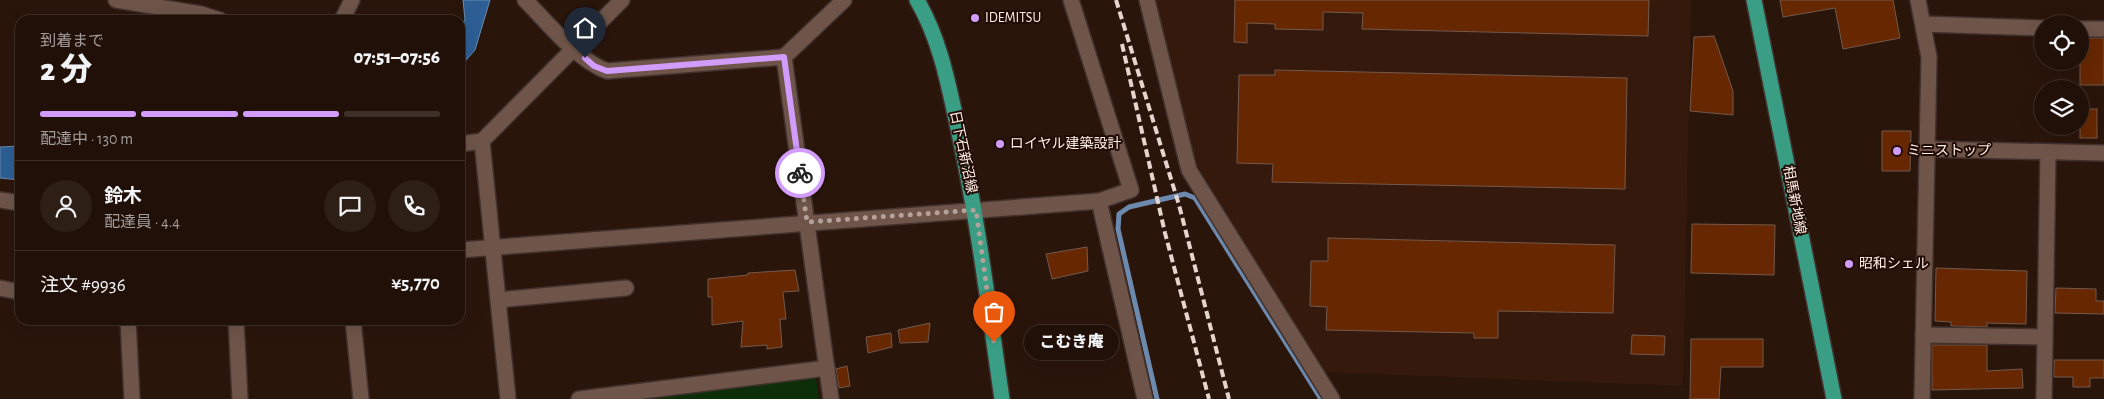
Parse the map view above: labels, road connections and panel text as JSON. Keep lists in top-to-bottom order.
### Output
{
  "streets": {
    "main road": ["日下石新沼線", "相馬新地線"]
  },
  "places": [
    "IDEMITSU",
    "ロイヤル建築設計",
    "ミニストップ",
    "昭和シェル",
    "こむき庵"
  ],
  "page": {
    "heading": ["2 分", "到着まで", "07:51–07:56"],
    "panel": [
      "鈴木",
      "配達員 · 4.4",
      "注文 #9936",
      "¥5,770"
    ],
    "bar": "配達中 · 130 m",
    "bubble": "こむき庵"
  }
}
